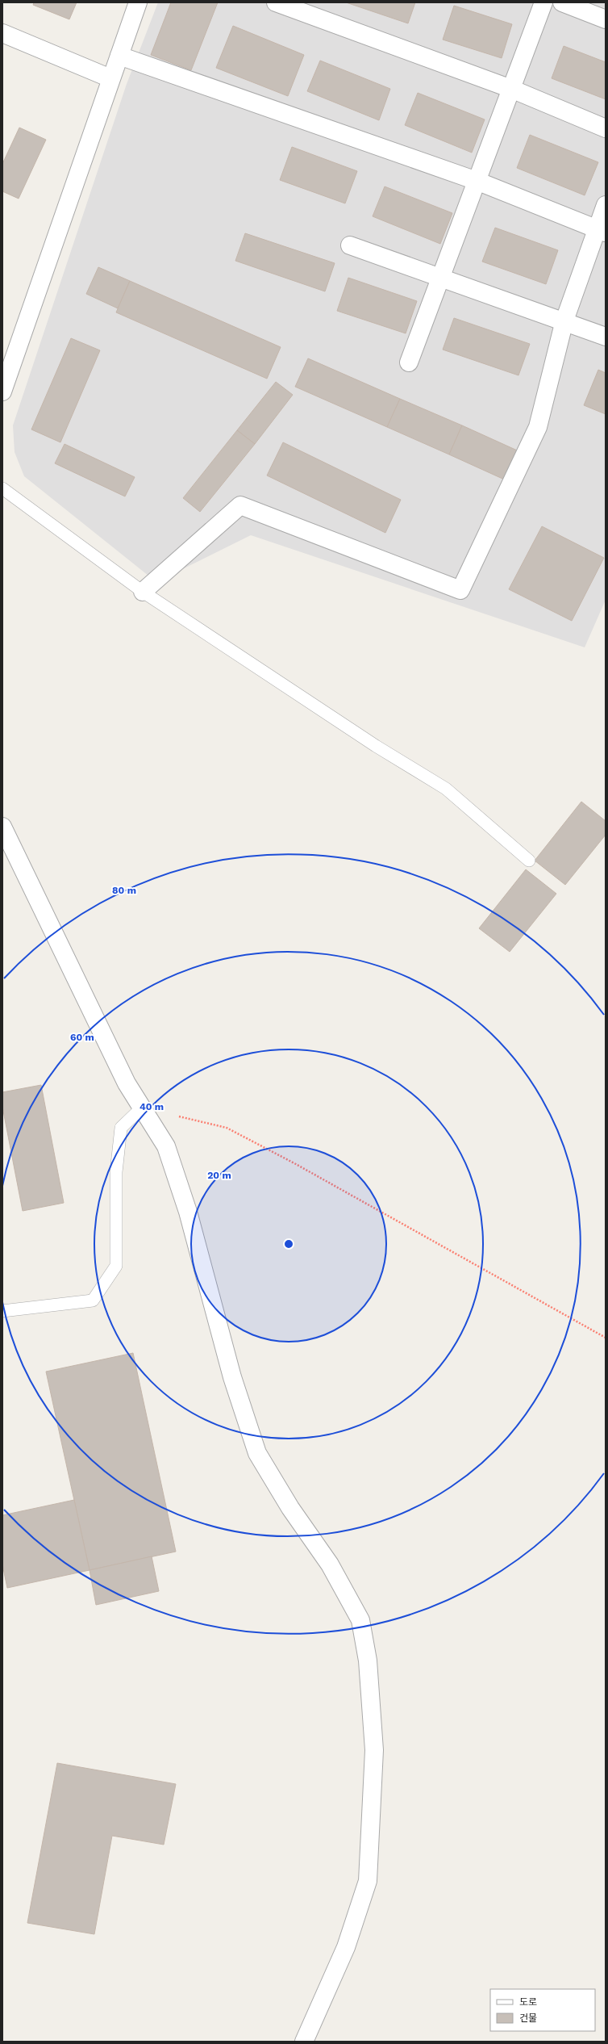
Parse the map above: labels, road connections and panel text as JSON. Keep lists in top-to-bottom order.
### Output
{
  "legend": ["도로", "건물"],
  "rings": [
    "80 m",
    "60 m",
    "40 m",
    "20 m"
  ]
}
